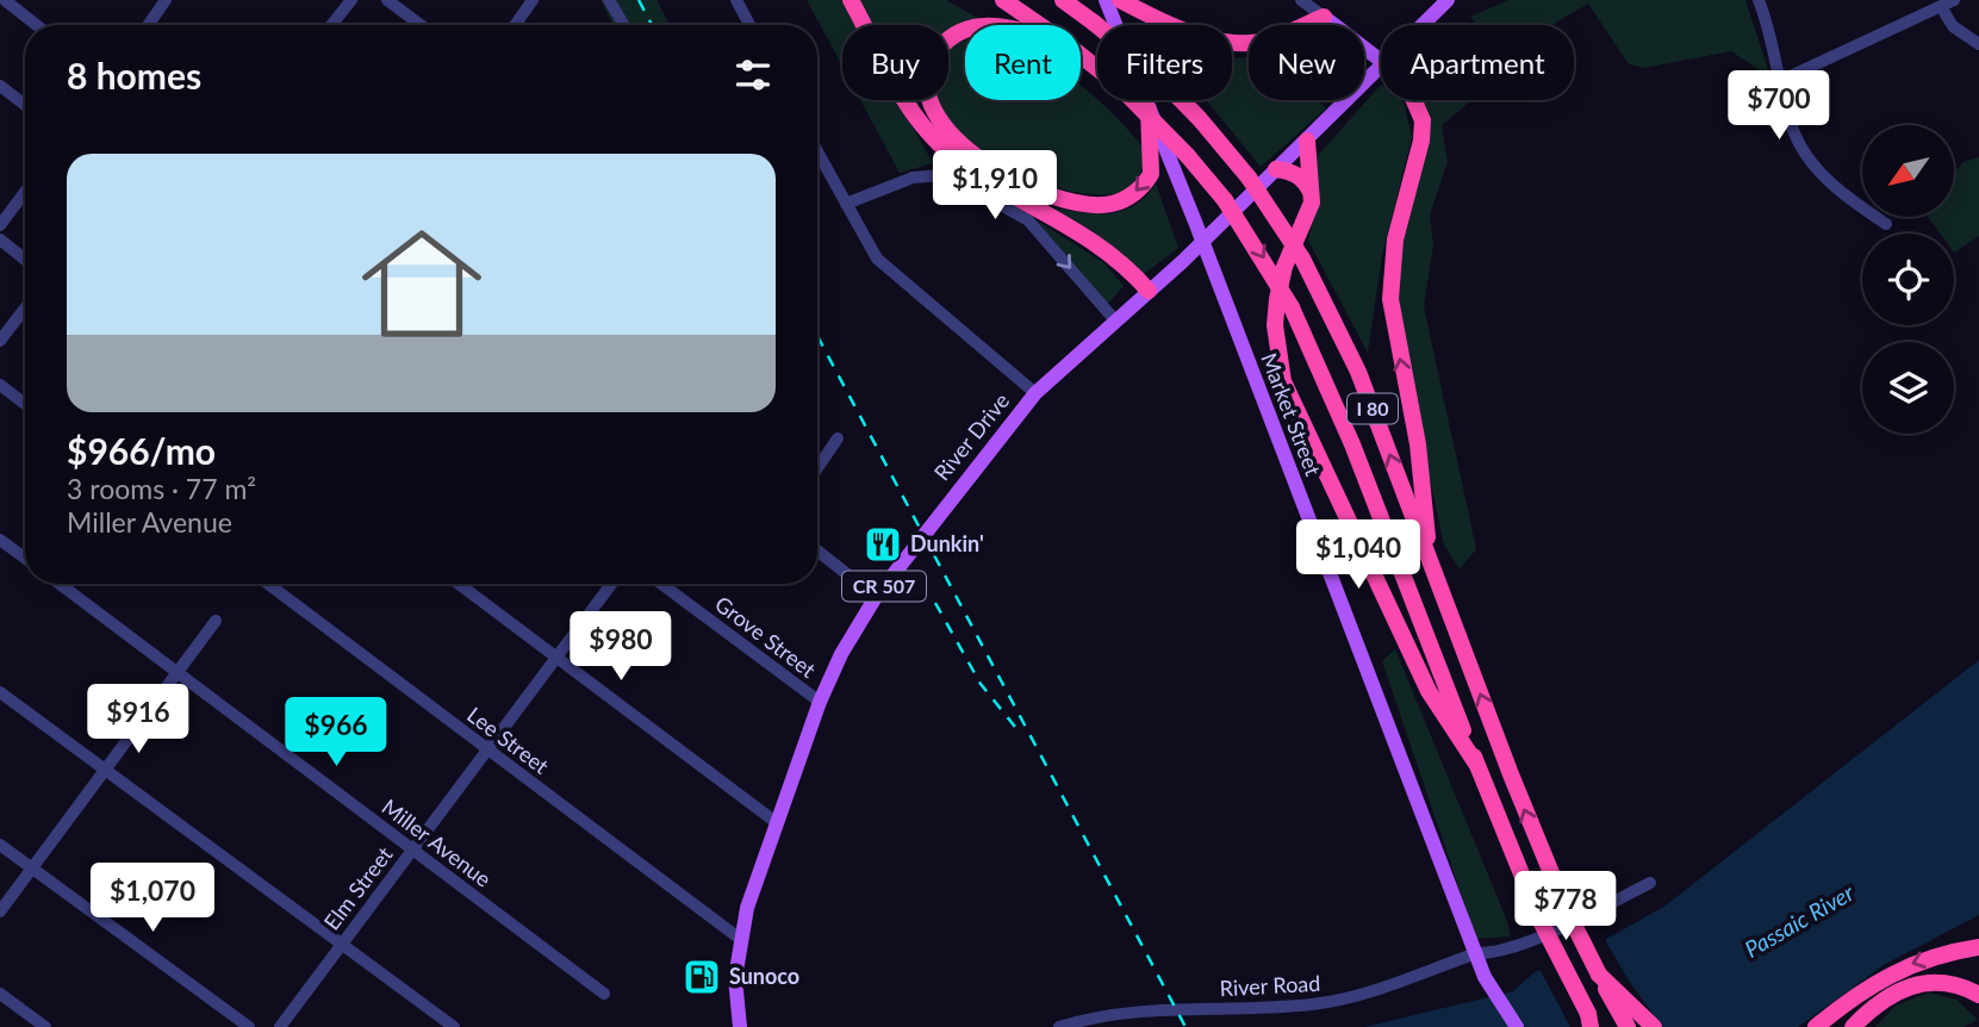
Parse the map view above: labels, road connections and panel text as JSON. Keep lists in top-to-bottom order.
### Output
{
  "streets": {
    "highway": ["I 80"],
    "main road": ["Market Street", "River Drive", "CR 507"],
    "street": [
      "Grove Street",
      "Lee Street",
      "Miller Avenue",
      "Elm Street",
      "River Road"
    ]
  },
  "crossings": [
    ["Market Street", "River Drive"],
    ["Market Street", "River Road"],
    ["River Drive", "Grove Street"],
    ["River Drive", "Lee Street"],
    ["Lee Street", "Elm Street"],
    ["Miller Avenue", "Elm Street"]
  ],
  "water": ["Passaic River"],
  "places": {
    "restaurant": ["Dunkin'"],
    "fuel station": ["Sunoco"]
  },
  "north": "bottom left",
  "page": {
    "chip": [
      "Buy",
      "Rent",
      "Filters",
      "New",
      "Apartment"
    ],
    "heading": "8 homes",
    "price": [
      "$700",
      "$1,910",
      "$1,040",
      "$980",
      "$916",
      "$966",
      "$1,070",
      "$778"
    ],
    "list": [
      {
        "name": "$966/mo",
        "note": "3 rooms · 77 m² · Miller Avenue"
      }
    ]
  }
}
